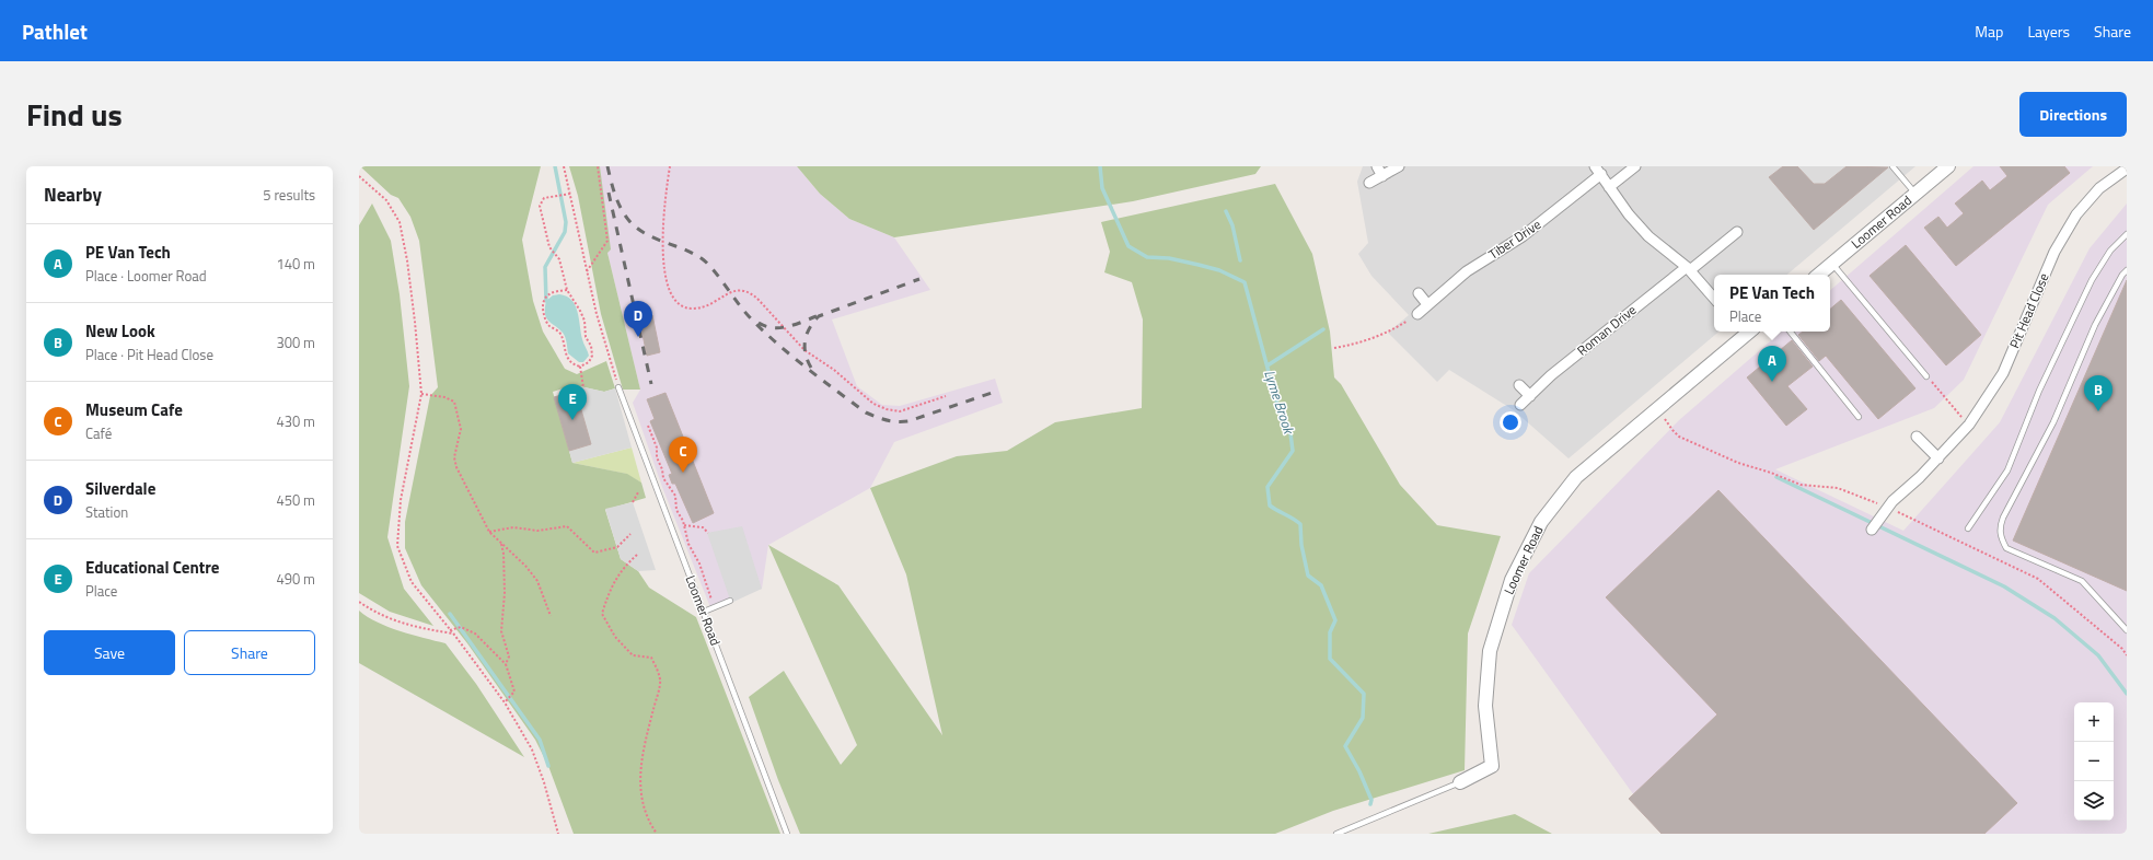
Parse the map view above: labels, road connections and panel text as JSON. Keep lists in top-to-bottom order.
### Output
{
  "streets": {
    "street": [
      "Loomer Road",
      "Tiber Drive",
      "Pit Head Close",
      "Roman Drive"
    ]
  },
  "water": ["Lyme Brook"],
  "page": {
    "header": "Pathlet",
    "nav": ["Map", "Layers", "Share"],
    "title": "Find us",
    "buttons": [
      "Directions",
      ["Save", "Share"]
    ],
    "heading": ["Nearby", "5 results"],
    "list": [
      {
        "mark": "A",
        "name": "PE Van Tech",
        "note": "Place · Loomer Road",
        "value": "140 m"
      },
      {
        "mark": "B",
        "name": "New Look",
        "note": "Place · Pit Head Close",
        "value": "300 m"
      },
      {
        "mark": "C",
        "name": "Museum Cafe",
        "note": "Café",
        "value": "430 m"
      },
      {
        "mark": "D",
        "name": "Silverdale",
        "note": "Station",
        "value": "450 m"
      },
      {
        "mark": "E",
        "name": "Educational Centre",
        "note": "Place",
        "value": "490 m"
      }
    ],
    "popup": ["PE Van Tech", "Place"],
    "pins": [
      "D",
      "A",
      "B",
      "E",
      "C"
    ],
    "map_buttons": ["+", "−"]
  }
}
